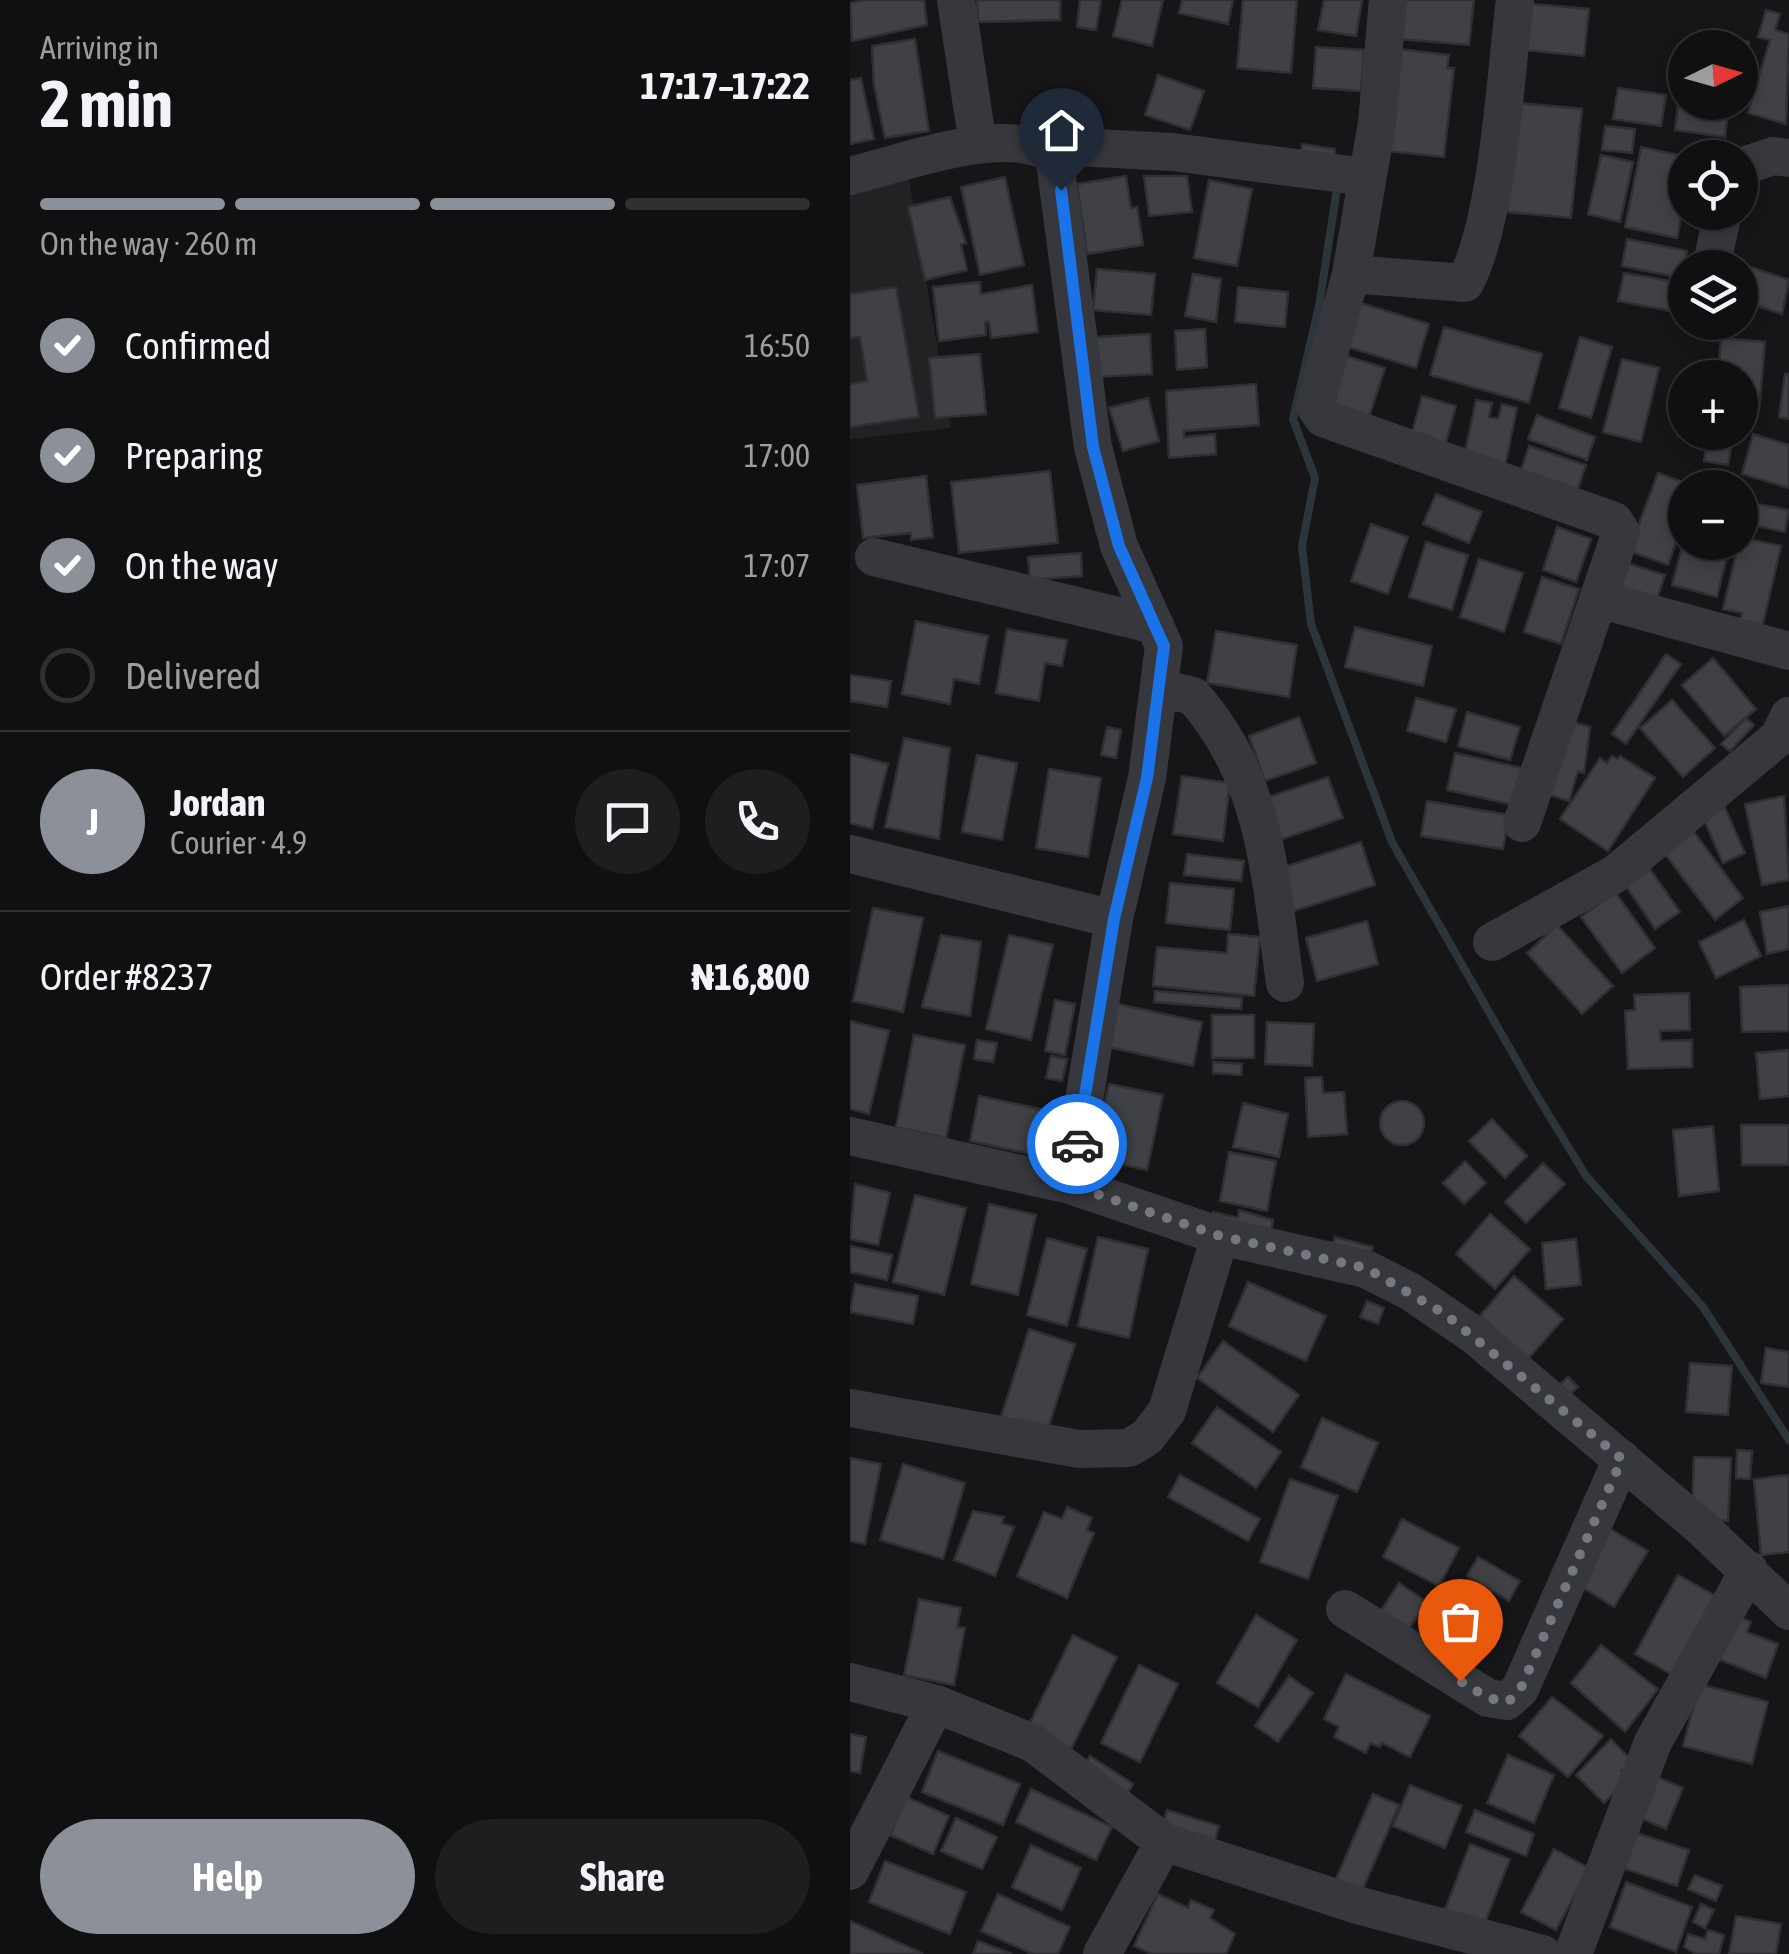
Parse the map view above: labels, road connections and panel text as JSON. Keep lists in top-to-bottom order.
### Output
{
  "north": "right",
  "page": {
    "heading": ["2 min", "Arriving in", "17:17–17:22"],
    "panel": [
      "Jordan",
      "Courier · 4.9",
      "Order #8237",
      "₦16,800"
    ],
    "map_buttons": ["+", "−"],
    "bar": "On the way · 260 m",
    "list": [
      ["Confirmed", "16:50"],
      ["Preparing", "17:00"],
      ["On the way", "17:07"],
      "Delivered"
    ],
    "round": "J",
    "buttons": ["Help", "Share"]
  }
}
